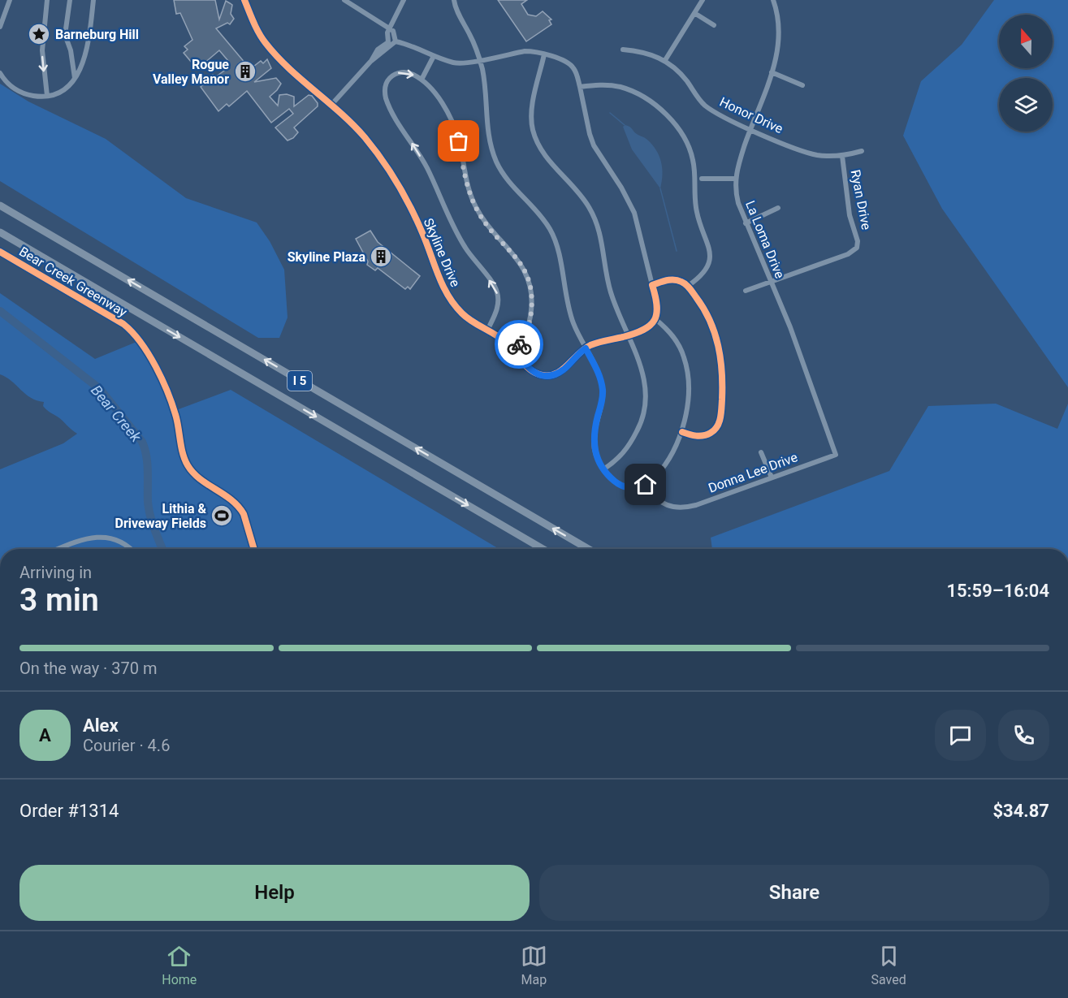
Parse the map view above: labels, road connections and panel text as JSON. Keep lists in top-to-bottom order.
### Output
{
  "streets": {
    "highway": ["I 5"],
    "street": [
      "Honor Drive",
      "Ryan Drive",
      "La Loma Drive",
      "Skyline Drive",
      "Donna Lee Drive"
    ],
    "cycle path": ["Bear Creek Greenway"]
  },
  "crossings": [
    ["Honor Drive", "Ryan Drive"],
    ["Honor Drive", "La Loma Drive"],
    ["Ryan Drive", "La Loma Drive"],
    ["La Loma Drive", "Donna Lee Drive"]
  ],
  "water": ["Bear Creek"],
  "places": {
    "place": ["Barneburg Hill"],
    "building": ["Rogue Valley Manor", "Skyline Plaza"],
    "sports": ["Lithia & Driveway Fields"]
  },
  "north": "top",
  "page": {
    "heading": ["3 min", "Arriving in", "15:59–16:04"],
    "panel": [
      "Alex",
      "Courier · 4.6",
      "Order #1314",
      "$34.87"
    ],
    "bar": "On the way · 370 m",
    "round": "A",
    "buttons": ["Help", "Share"],
    "tabs": ["Home", "Map", "Saved"]
  }
}
